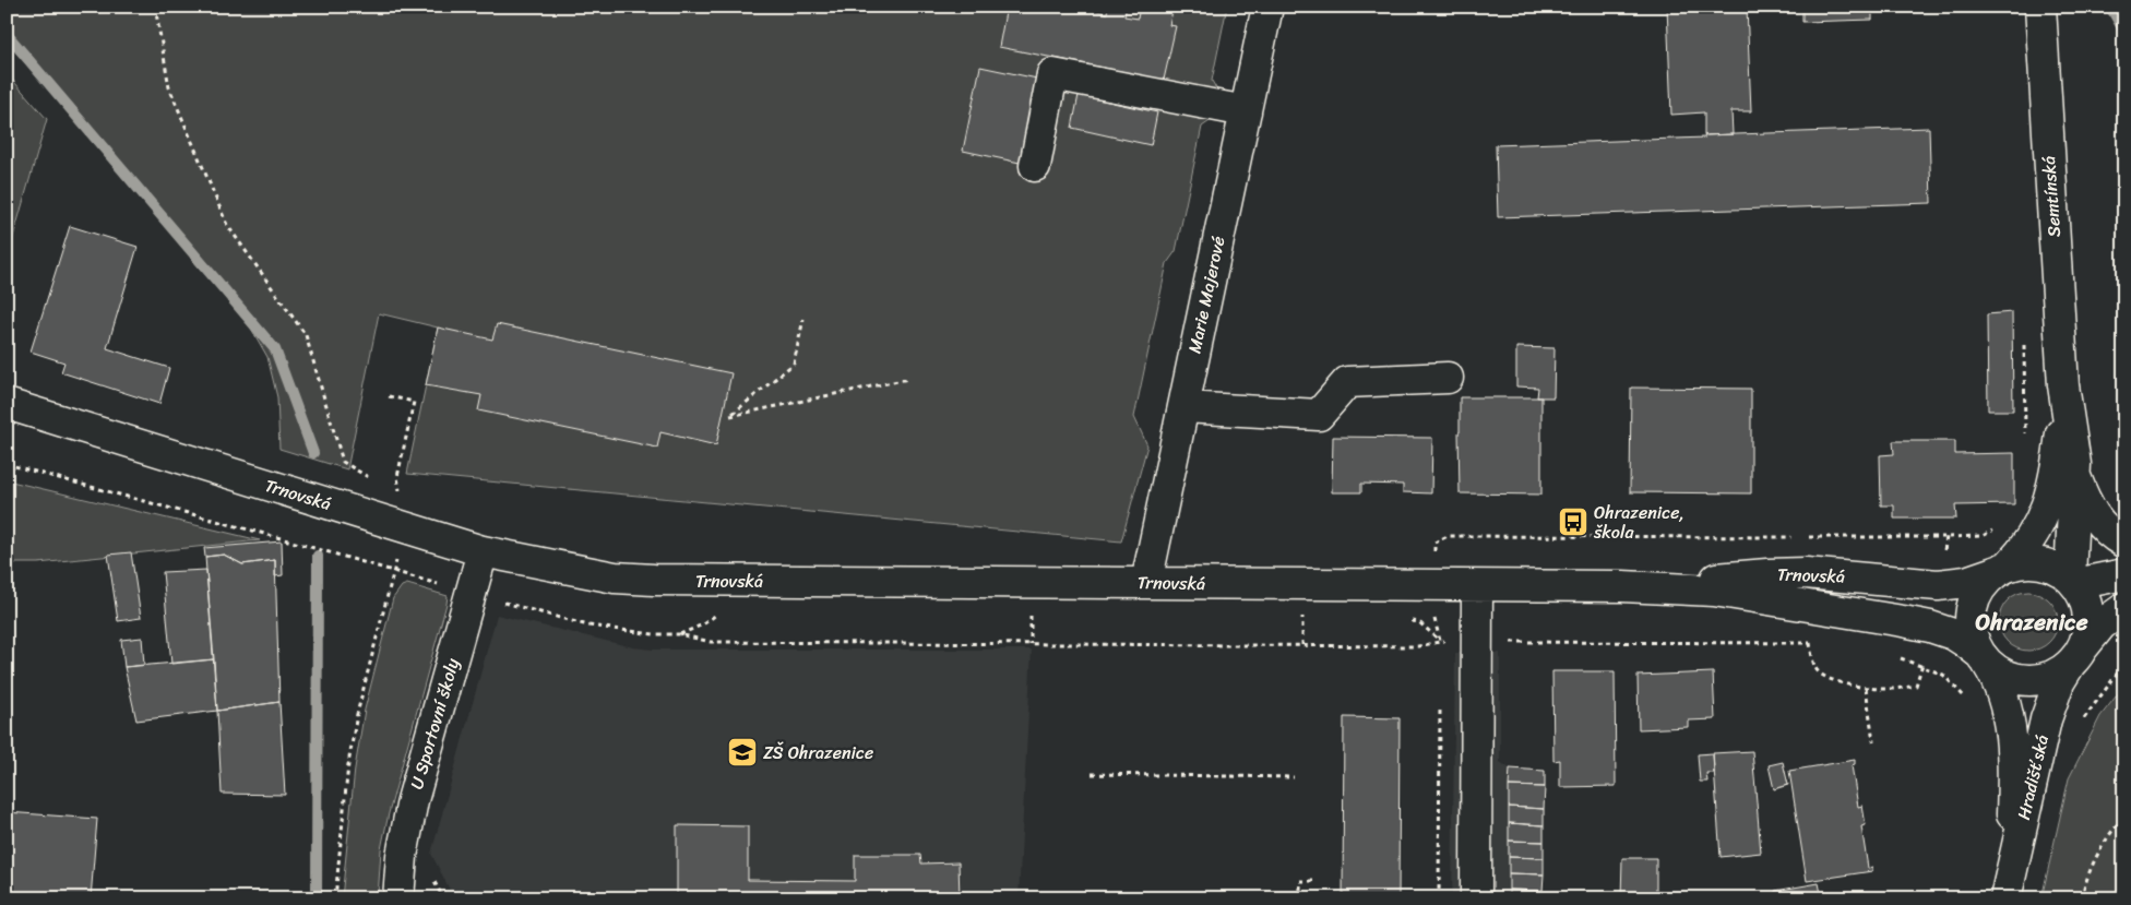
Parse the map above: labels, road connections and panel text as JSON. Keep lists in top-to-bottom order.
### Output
{
  "streets": {
    "street": [
      "Semtínská",
      "Marie Majerové",
      "Trnovská",
      "U Sportovní školy",
      "Hradišťská"
    ]
  },
  "crossings": [
    ["Semtínská", "Trnovská"],
    ["Semtínská", "Hradišťská"],
    ["Marie Majerové", "Trnovská"],
    ["Trnovská", "U Sportovní školy"],
    ["Trnovská", "Hradišťská"]
  ],
  "districts": ["Ohrazenice"],
  "places": {
    "bus stop": ["Ohrazenice, škola"],
    "school or university": ["ZŠ Ohrazenice"]
  }
}
